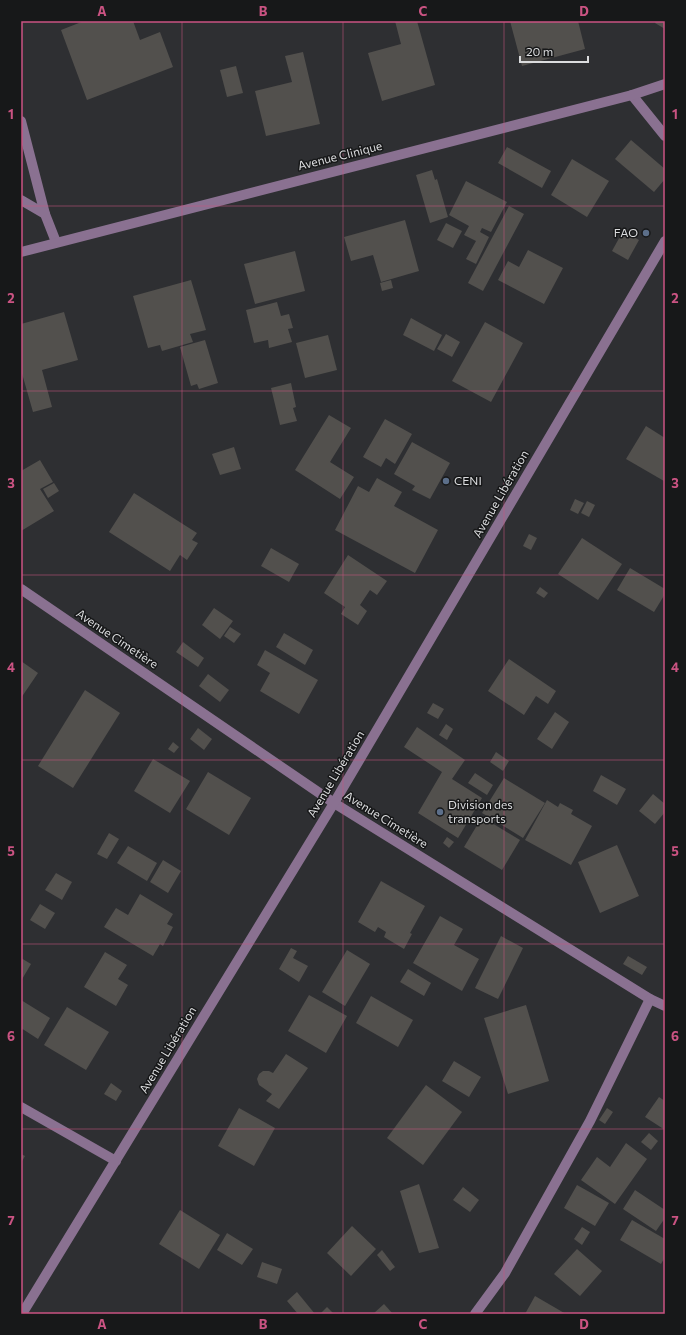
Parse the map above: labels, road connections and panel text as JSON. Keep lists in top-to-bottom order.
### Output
{
  "streets": {
    "street": ["Avenue Clinique", "Avenue Libération", "Avenue Cimetière"]
  },
  "crossings": [
    ["Avenue Libération", "Avenue Cimetière"]
  ],
  "places": ["FAO", "CENI", "Division des transports"],
  "scale_bar": "20 m",
  "grid": {
    "columns": [
      "A",
      "B",
      "C",
      "D"
    ],
    "rows": [
      "1",
      "2",
      "3",
      "4",
      "5",
      "6",
      "7"
    ]
  }
}
